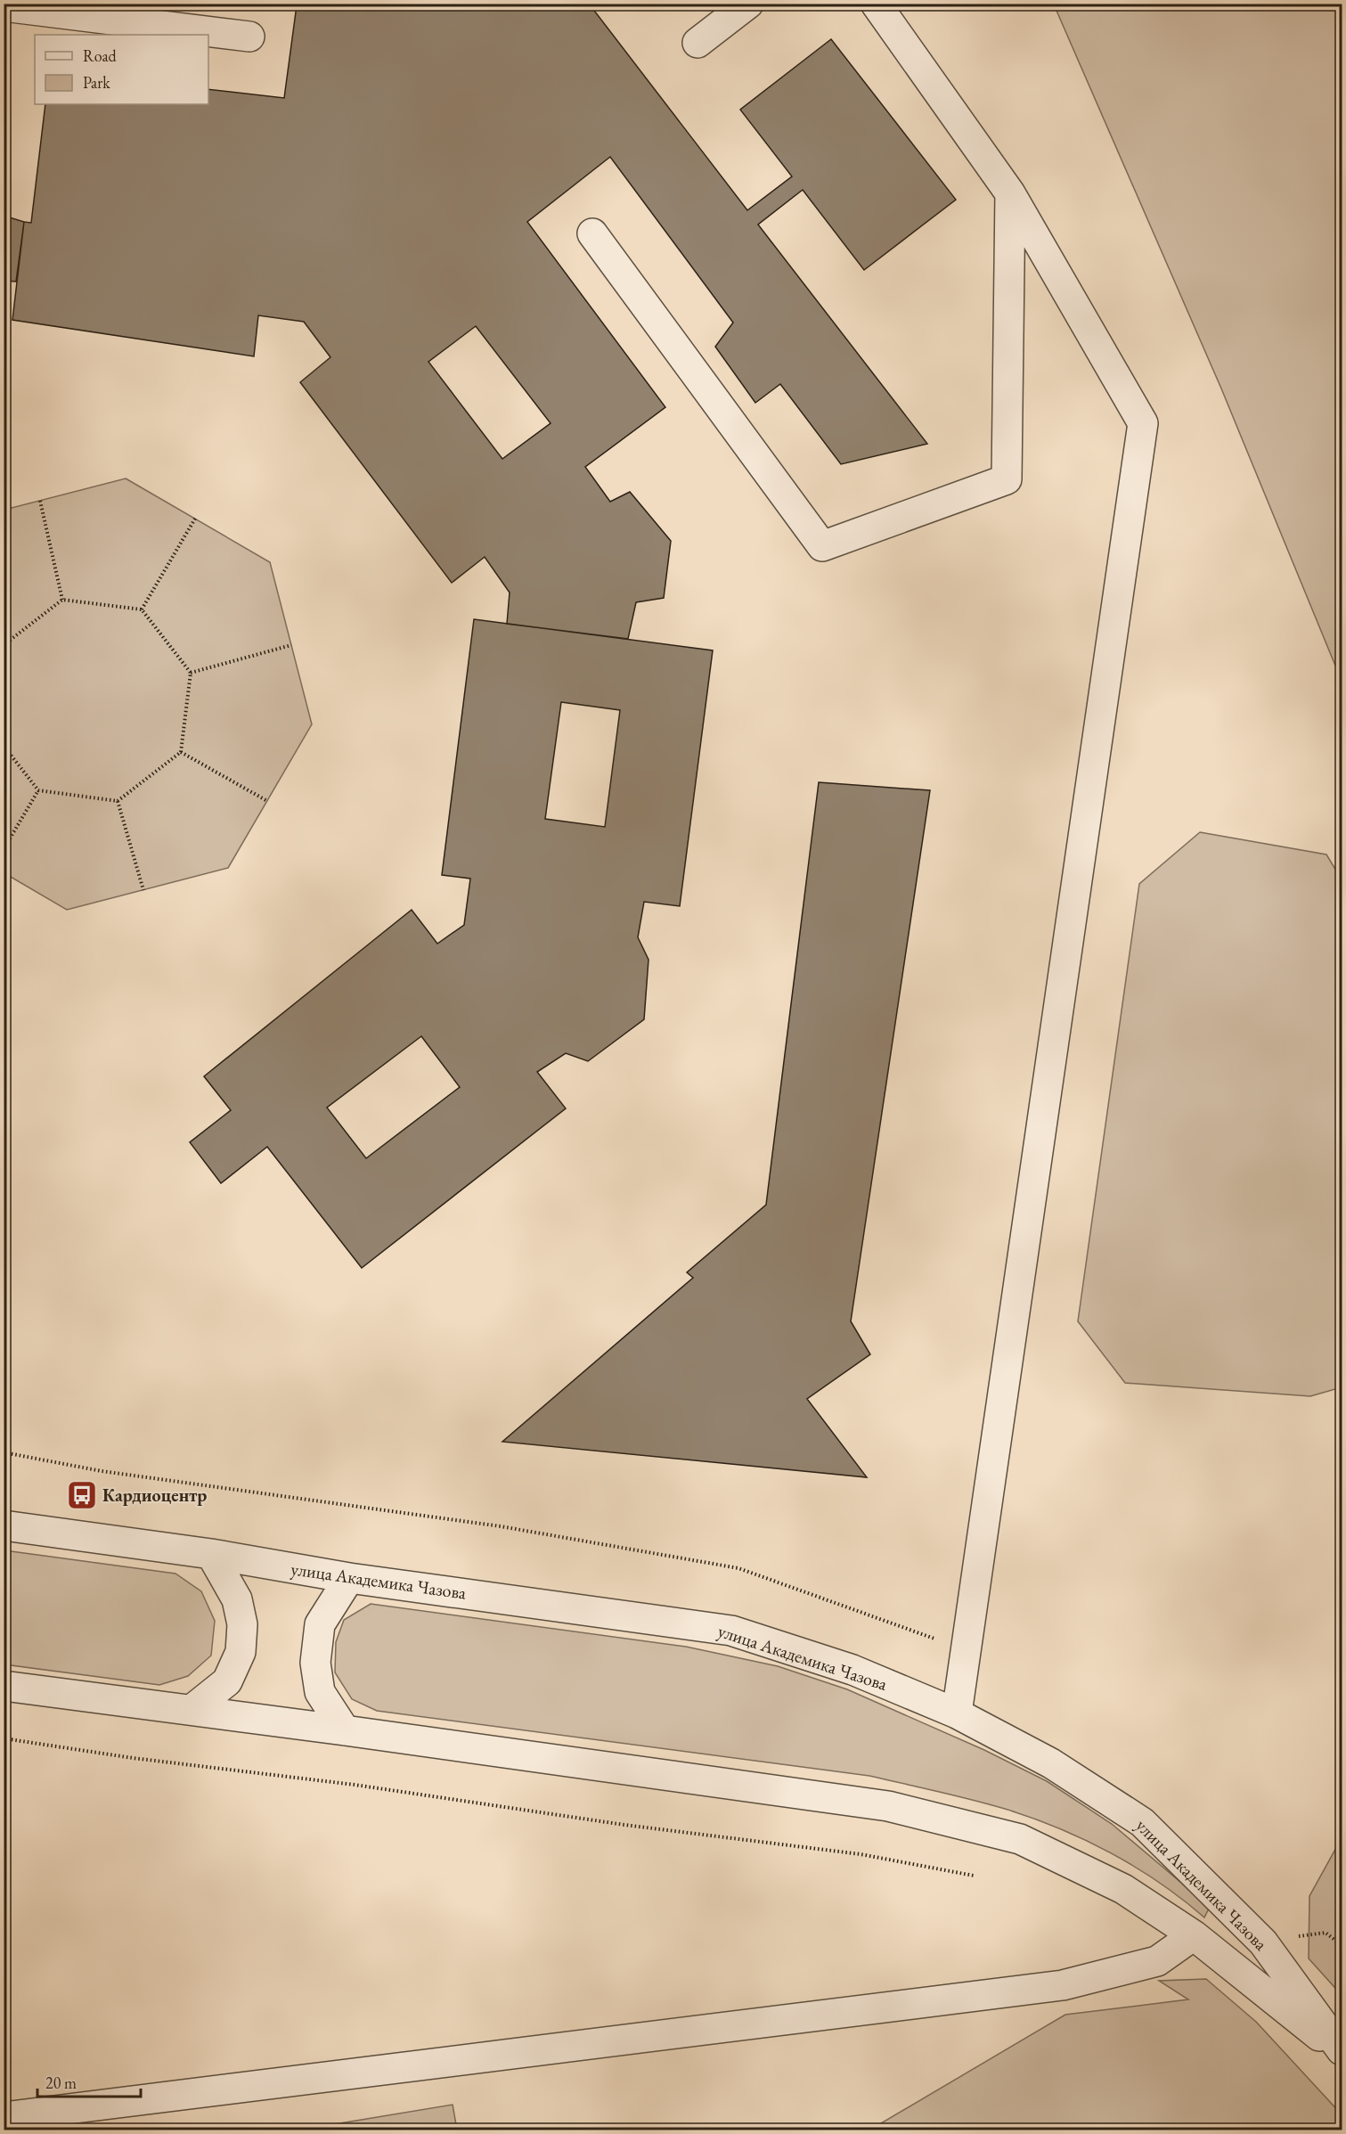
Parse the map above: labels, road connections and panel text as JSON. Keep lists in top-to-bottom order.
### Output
{
  "streets": {
    "street": ["улица Академика Чазова"]
  },
  "places": {
    "bus stop": ["Кардиоцентр"]
  },
  "legend": ["Road", "Park"],
  "scale_bar": "20 m"
}
